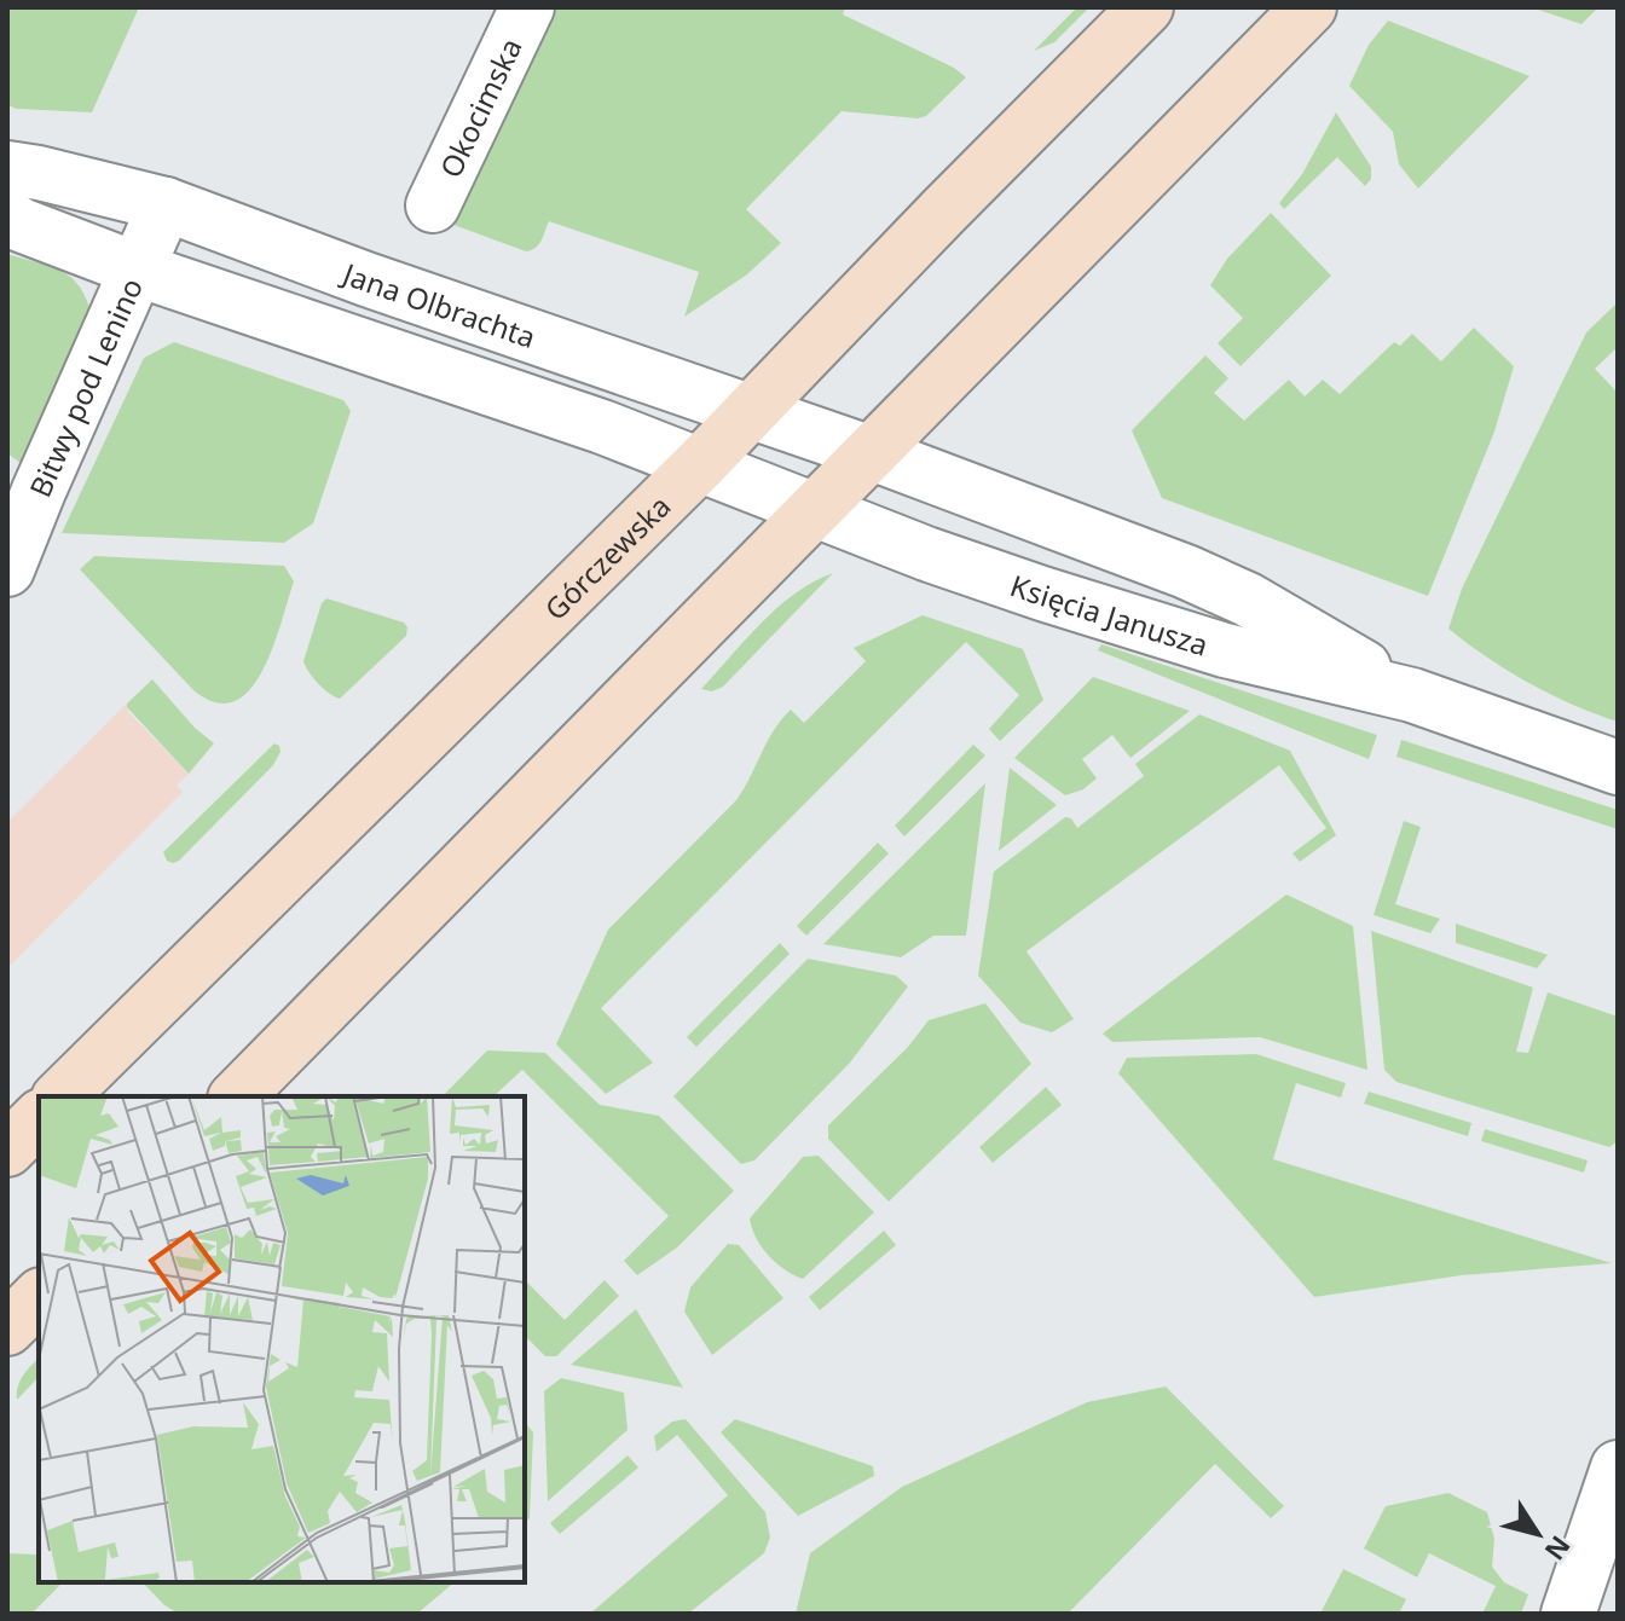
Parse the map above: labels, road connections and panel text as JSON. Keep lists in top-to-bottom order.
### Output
{
  "streets": {
    "main road": ["Górczewska"],
    "street": [
      "Okocimska",
      "Jana Olbrachta",
      "Bitwy pod Lenino",
      "Księcia Janusza"
    ]
  },
  "crossings": [
    ["Jana Olbrachta", "Bitwy pod Lenino"],
    ["Jana Olbrachta", "Górczewska"],
    ["Jana Olbrachta", "Księcia Janusza"]
  ],
  "north": "bottom right"
}
